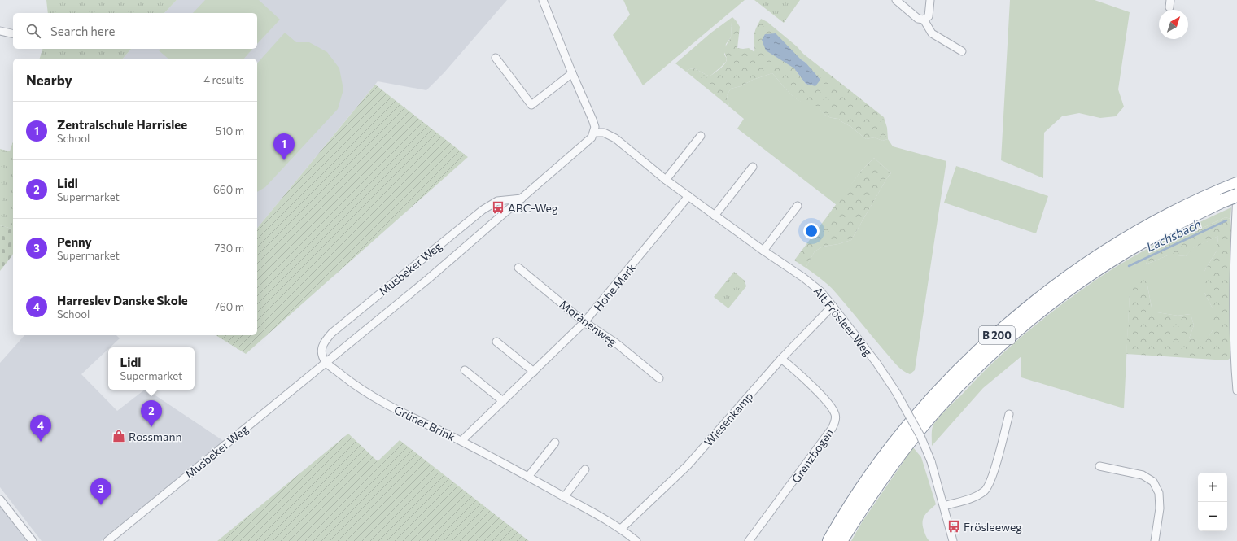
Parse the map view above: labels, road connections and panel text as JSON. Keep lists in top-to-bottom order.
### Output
{
  "streets": {
    "highway": ["B 200"],
    "street": [
      "Musbeker Weg",
      "Hohe Mark",
      "Alt Frösleer Weg",
      "Moränenweg",
      "Wiesenkamp",
      "Grüner Brink",
      "Grenzbogen"
    ]
  },
  "crossings": [
    ["Musbeker Weg", "Alt Frösleer Weg"],
    ["Musbeker Weg", "Grüner Brink"],
    ["Hohe Mark", "Alt Frösleer Weg"],
    ["Hohe Mark", "Moränenweg"],
    ["Hohe Mark", "Grüner Brink"],
    ["Alt Frösleer Weg", "Wiesenkamp"],
    ["Wiesenkamp", "Grüner Brink"],
    ["Wiesenkamp", "Grenzbogen"]
  ],
  "water": ["Lachsbach"],
  "places": {
    "bus stop": ["ABC-Weg", "Frösleeweg"],
    "shop": ["Rossmann"]
  },
  "north": "top right",
  "page": {
    "search": "Search here",
    "heading": ["Nearby", "4 results"],
    "list": [
      {
        "mark": "1",
        "name": "Zentralschule Harrislee",
        "note": "School",
        "value": "510 m"
      },
      {
        "mark": "2",
        "name": "Lidl",
        "note": "Supermarket",
        "value": "660 m"
      },
      {
        "mark": "3",
        "name": "Penny",
        "note": "Supermarket",
        "value": "730 m"
      },
      {
        "mark": "4",
        "name": "Harreslev Danske Skole",
        "note": "School",
        "value": "760 m"
      }
    ],
    "pins": [
      "1",
      "2",
      "4",
      "3"
    ],
    "popup": ["Lidl", "Supermarket"],
    "map_buttons": ["+", "−"]
  }
}
